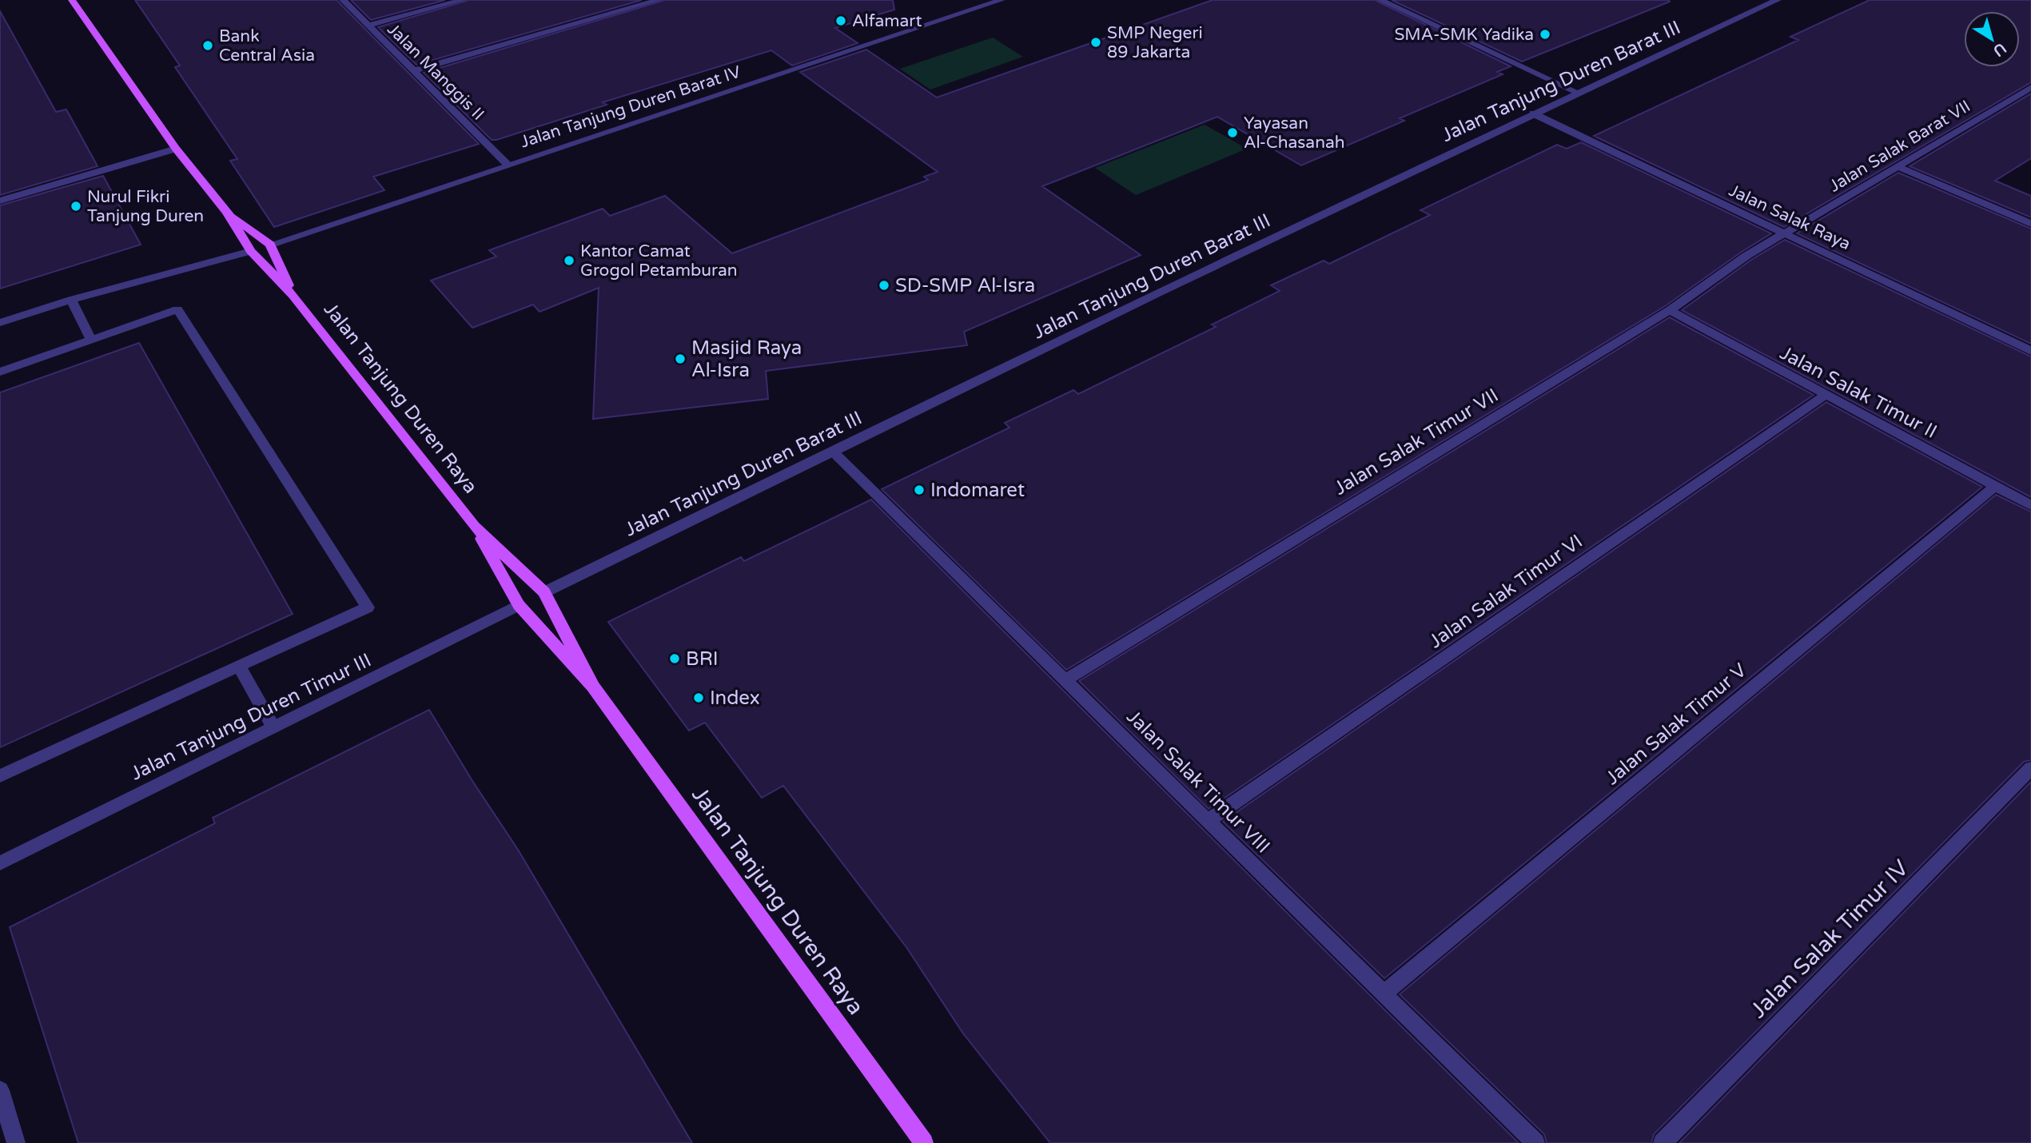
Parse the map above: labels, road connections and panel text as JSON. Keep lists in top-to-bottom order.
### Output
{
  "streets": {
    "main road": ["Jalan Tanjung Duren Raya"],
    "street": [
      "Jalan Manggis II",
      "Jalan Tanjung Duren Barat III",
      "Jalan Tanjung Duren Barat IV",
      "Jalan Salak Barat VII",
      "Jalan Salak Raya",
      "Jalan Salak Timur II",
      "Jalan Salak Timur VII",
      "Jalan Salak Timur VI",
      "Jalan Tanjung Duren Timur III",
      "Jalan Salak Timur V",
      "Jalan Salak Timur VIII",
      "Jalan Salak Timur IV"
    ]
  },
  "crossings": [
    ["Jalan Manggis II", "Jalan Tanjung Duren Barat IV"],
    ["Jalan Tanjung Duren Barat III", "Jalan Salak Raya"],
    ["Jalan Tanjung Duren Barat III", "Jalan Tanjung Duren Raya"],
    ["Jalan Tanjung Duren Barat III", "Jalan Salak Timur VIII"],
    ["Jalan Tanjung Duren Barat IV", "Jalan Tanjung Duren Raya"],
    ["Jalan Salak Barat VII", "Jalan Salak Raya"],
    ["Jalan Salak Barat VII", "Jalan Salak Timur VII"],
    ["Jalan Salak Raya", "Jalan Salak Timur VII"],
    ["Jalan Salak Timur II", "Jalan Salak Timur VII"],
    ["Jalan Salak Timur II", "Jalan Salak Timur VI"],
    ["Jalan Salak Timur II", "Jalan Salak Timur V"],
    ["Jalan Tanjung Duren Raya", "Jalan Tanjung Duren Timur III"],
    ["Jalan Salak Timur VII", "Jalan Salak Timur VIII"],
    ["Jalan Salak Timur VI", "Jalan Salak Timur VIII"],
    ["Jalan Salak Timur V", "Jalan Salak Timur VIII"]
  ],
  "places": [
    "Alfamart",
    "SMA-SMK Yadika",
    "SMP Negeri 89 Jakarta",
    "Bank Central Asia",
    "Yayasan Al-Chasanah",
    "Nurul Fikri Tanjung Duren",
    "Kantor Camat Grogol Petamburan",
    "SD-SMP Al-Isra",
    "Masjid Raya Al-Isra",
    "Indomaret",
    "BRI",
    "Index"
  ],
  "north": "bottom right"
}
